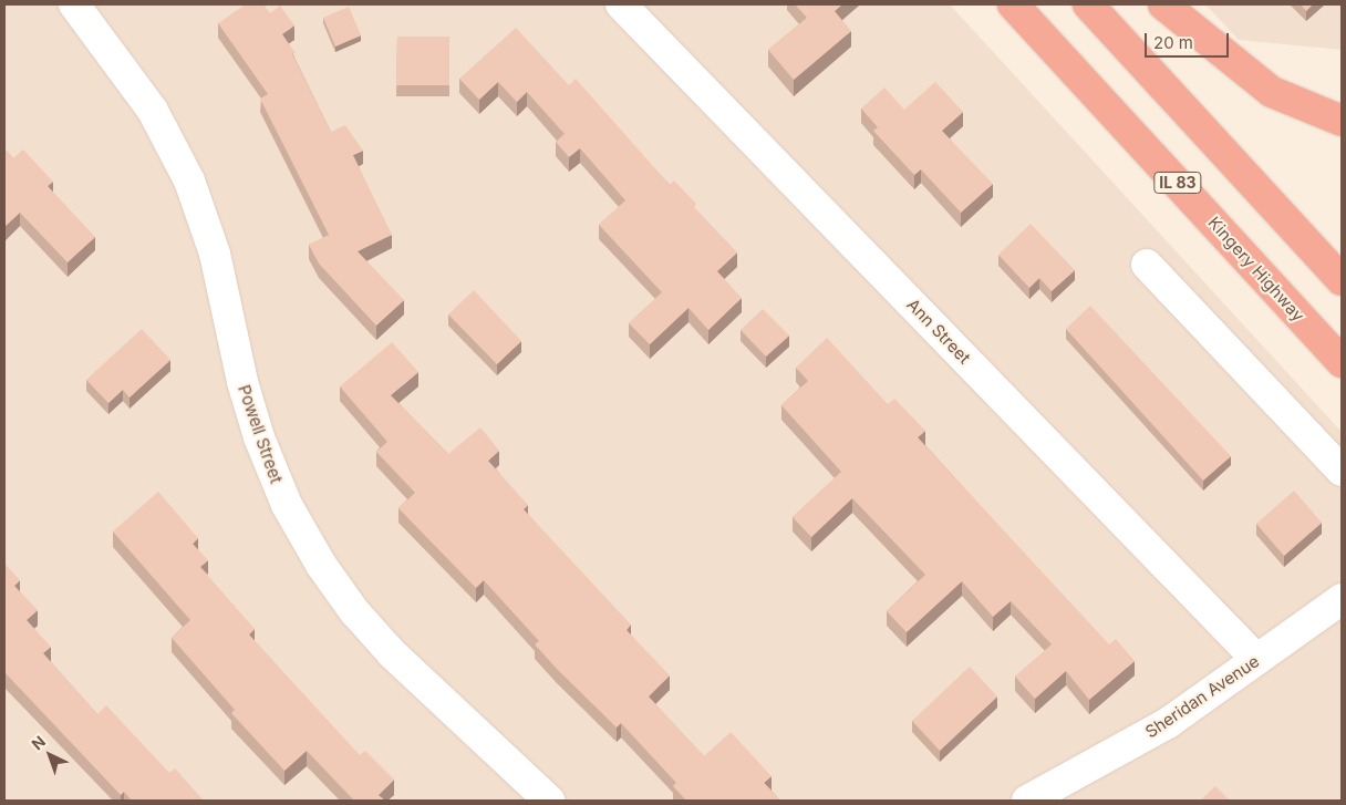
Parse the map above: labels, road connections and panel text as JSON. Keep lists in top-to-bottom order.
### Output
{
  "streets": {
    "highway": ["IL 83", "Kingery Highway"],
    "street": ["Ann Street", "Powell Street", "Sheridan Avenue"]
  },
  "crossings": [
    ["Ann Street", "Sheridan Avenue"]
  ],
  "scale_bar": "20 m",
  "north": "top left"
}
